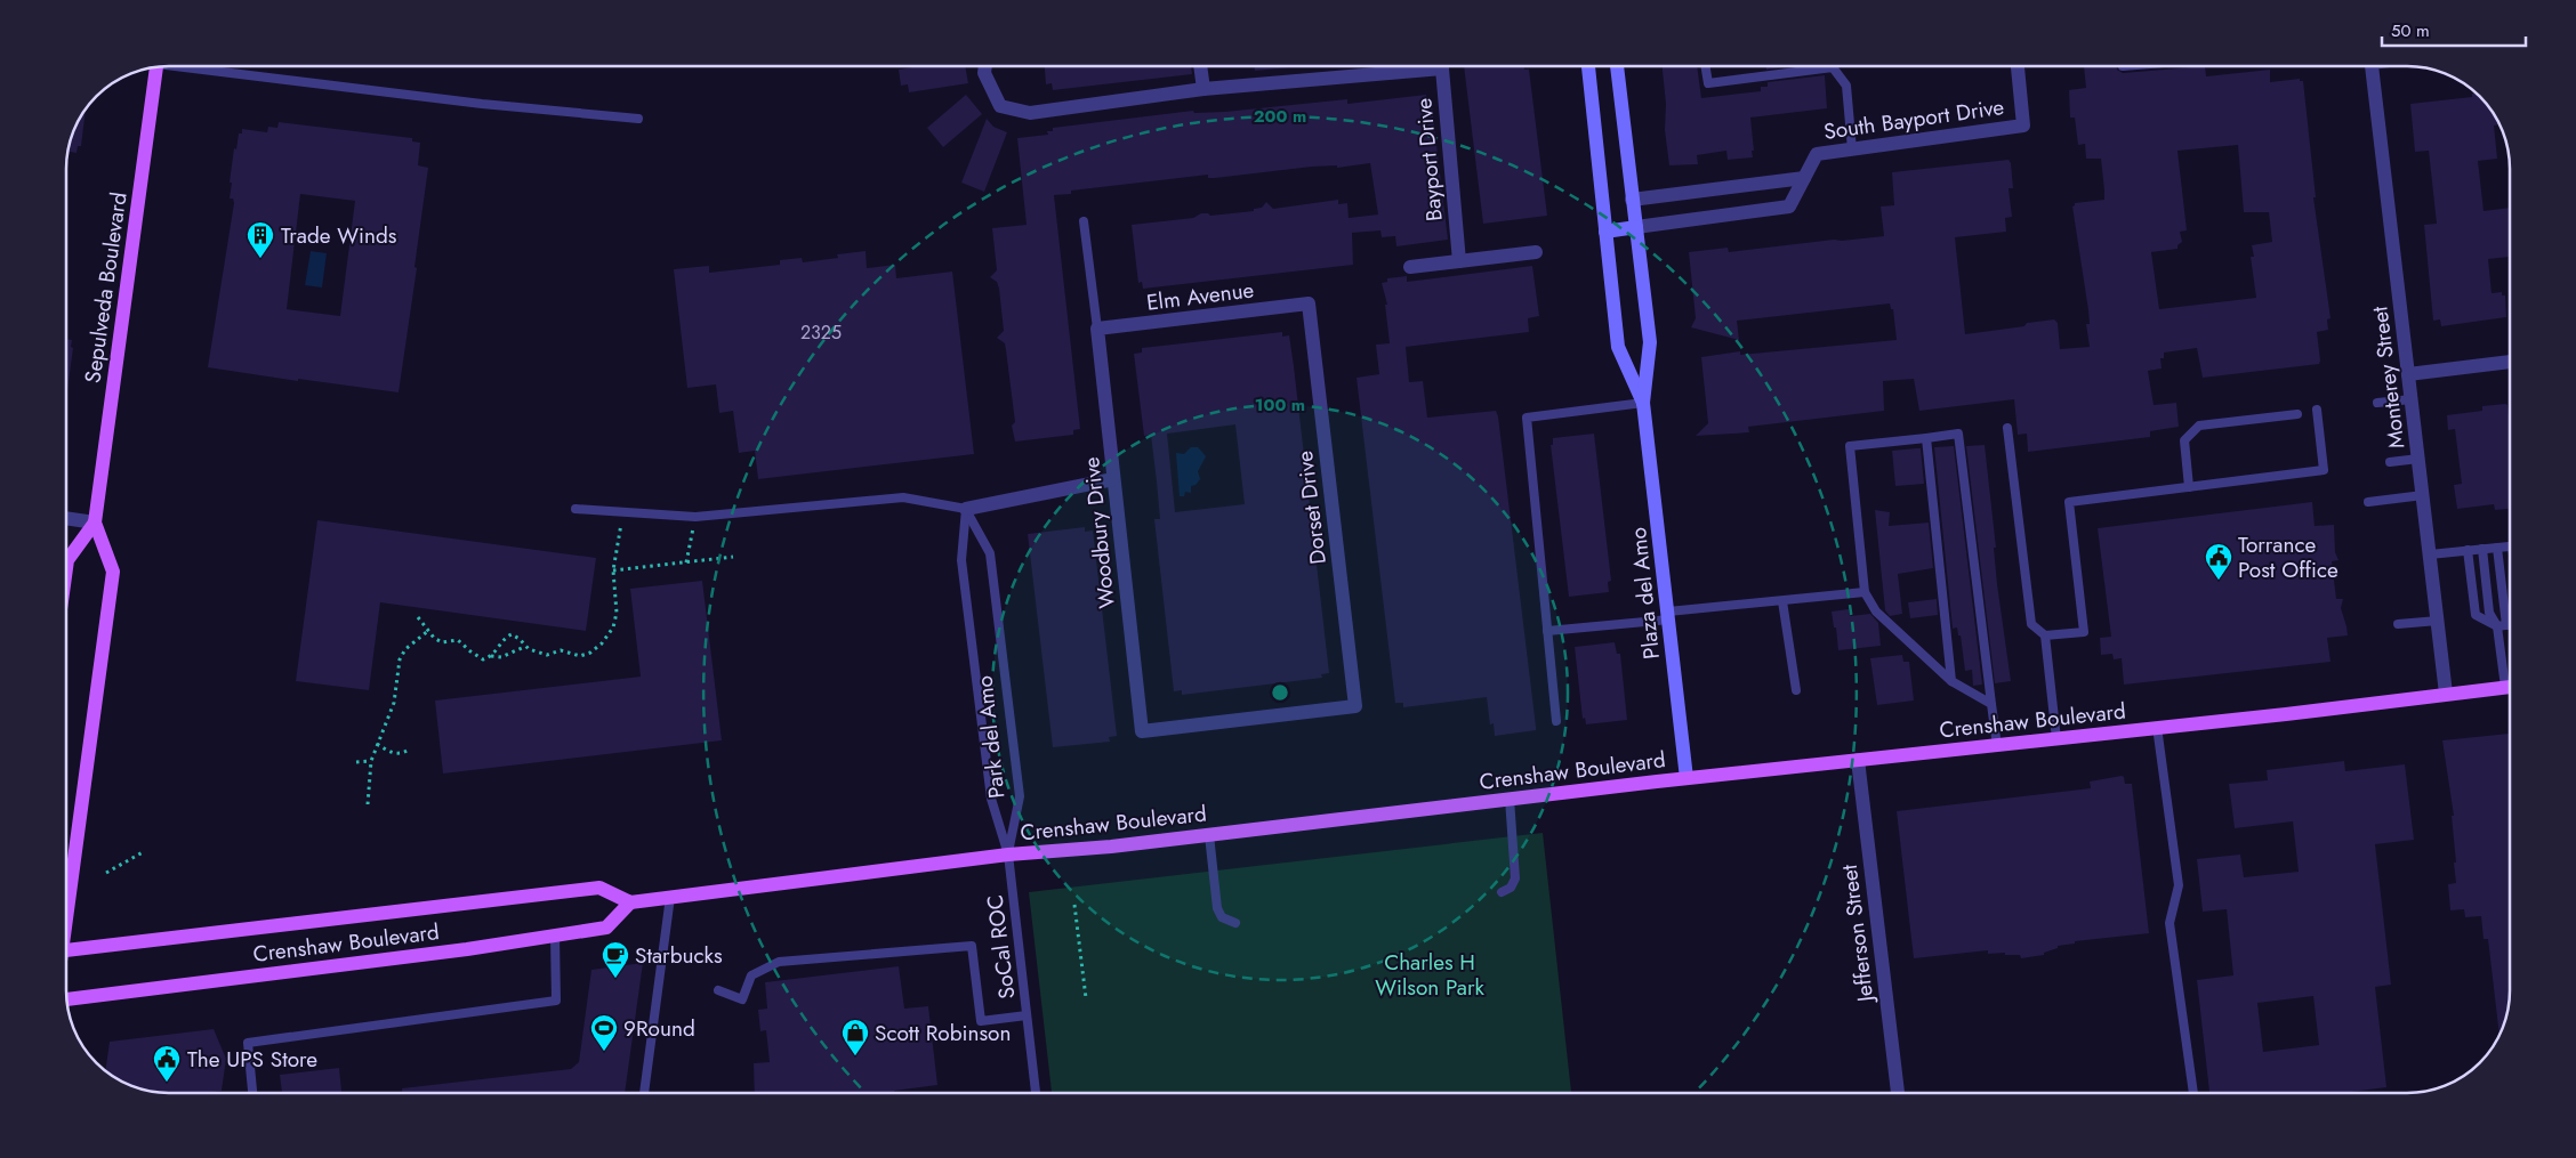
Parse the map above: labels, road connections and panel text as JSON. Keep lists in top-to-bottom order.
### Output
{
  "streets": {
    "main road": ["Sepulveda Boulevard", "Plaza del Amo", "Crenshaw Boulevard"],
    "street": [
      "South Bayport Drive",
      "Bayport Drive",
      "Elm Avenue",
      "Monterey Street",
      "Dorset Drive",
      "Woodbury Drive",
      "Jefferson Street"
    ],
    "lane": ["Park del Amo", "SoCal ROC"]
  },
  "crossings": [
    ["South Bayport Drive", "Plaza del Amo"],
    ["Elm Avenue", "Dorset Drive"],
    ["Elm Avenue", "Woodbury Drive"],
    ["Monterey Street", "Crenshaw Boulevard"],
    ["Dorset Drive", "Woodbury Drive"],
    ["Plaza del Amo", "Crenshaw Boulevard"],
    ["Crenshaw Boulevard", "Park del Amo"],
    ["Crenshaw Boulevard", "Jefferson Street"],
    ["Crenshaw Boulevard", "SoCal ROC"],
    ["Park del Amo", "SoCal ROC"]
  ],
  "parks": ["Charles H Wilson Park"],
  "places": {
    "building": ["Trade Winds"],
    "public building": ["Torrance Post Office", "The UPS Store"],
    "cafe": ["Starbucks"],
    "sports": ["9Round"],
    "shop": ["Scott Robinson"]
  },
  "house_numbers": ["2325"],
  "scale_bar": "50 m",
  "rings": ["200 m", "100 m"]
}
